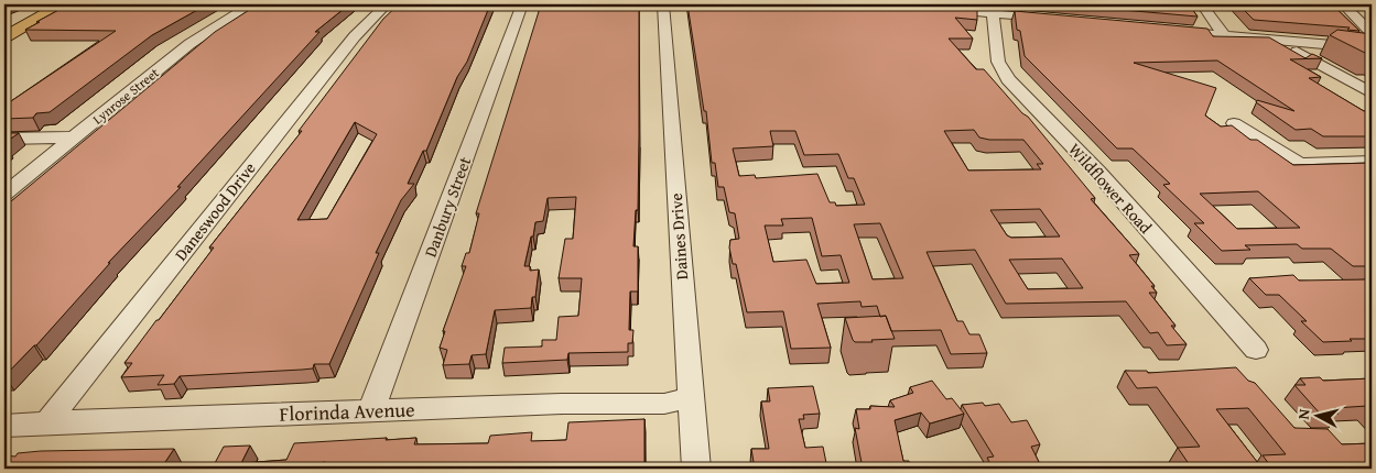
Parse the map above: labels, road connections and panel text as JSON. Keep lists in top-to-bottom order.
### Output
{
  "streets": {
    "street": [
      "Lynrose Street",
      "Wildflower Road",
      "Danbury Street",
      "Daneswood Drive",
      "Daines Drive",
      "Florinda Avenue"
    ]
  },
  "crossings": [
    ["Danbury Street", "Florinda Avenue"],
    ["Daneswood Drive", "Florinda Avenue"],
    ["Daines Drive", "Florinda Avenue"]
  ],
  "north": "left"
}
